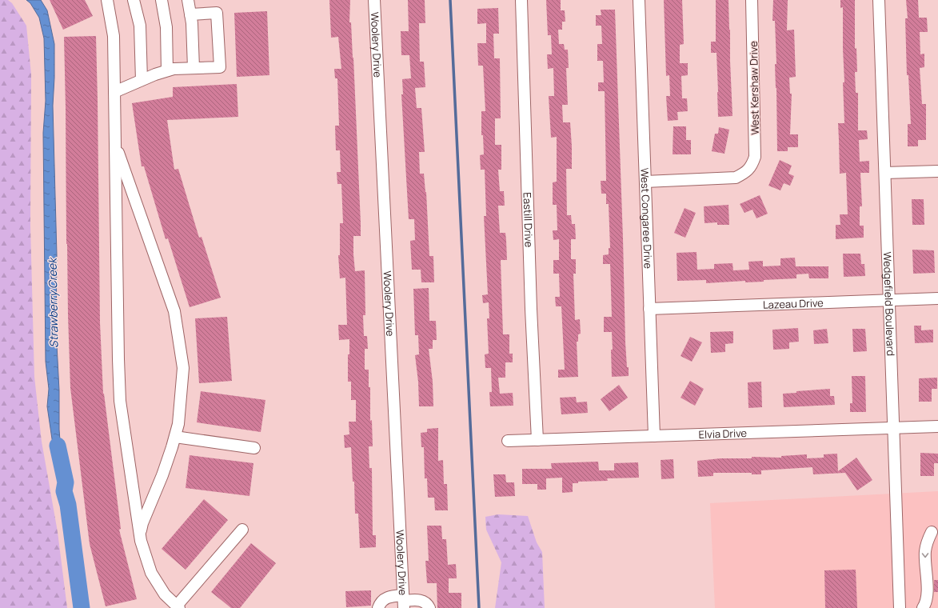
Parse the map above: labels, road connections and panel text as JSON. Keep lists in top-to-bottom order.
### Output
{
  "streets": {
    "street": [
      "Woolery Drive",
      "West Kershaw Drive",
      "West Congaree Drive",
      "Eastill Drive",
      "Lazeau Drive",
      "Wedgefield Boulevard",
      "Elvia Drive"
    ]
  },
  "crossings": [
    ["West Kershaw Drive", "West Congaree Drive"],
    ["West Congaree Drive", "Lazeau Drive"],
    ["West Congaree Drive", "Elvia Drive"],
    ["Eastill Drive", "Elvia Drive"],
    ["Lazeau Drive", "Wedgefield Boulevard"],
    ["Wedgefield Boulevard", "Elvia Drive"]
  ],
  "water": ["Strawberry Creek"]
}
